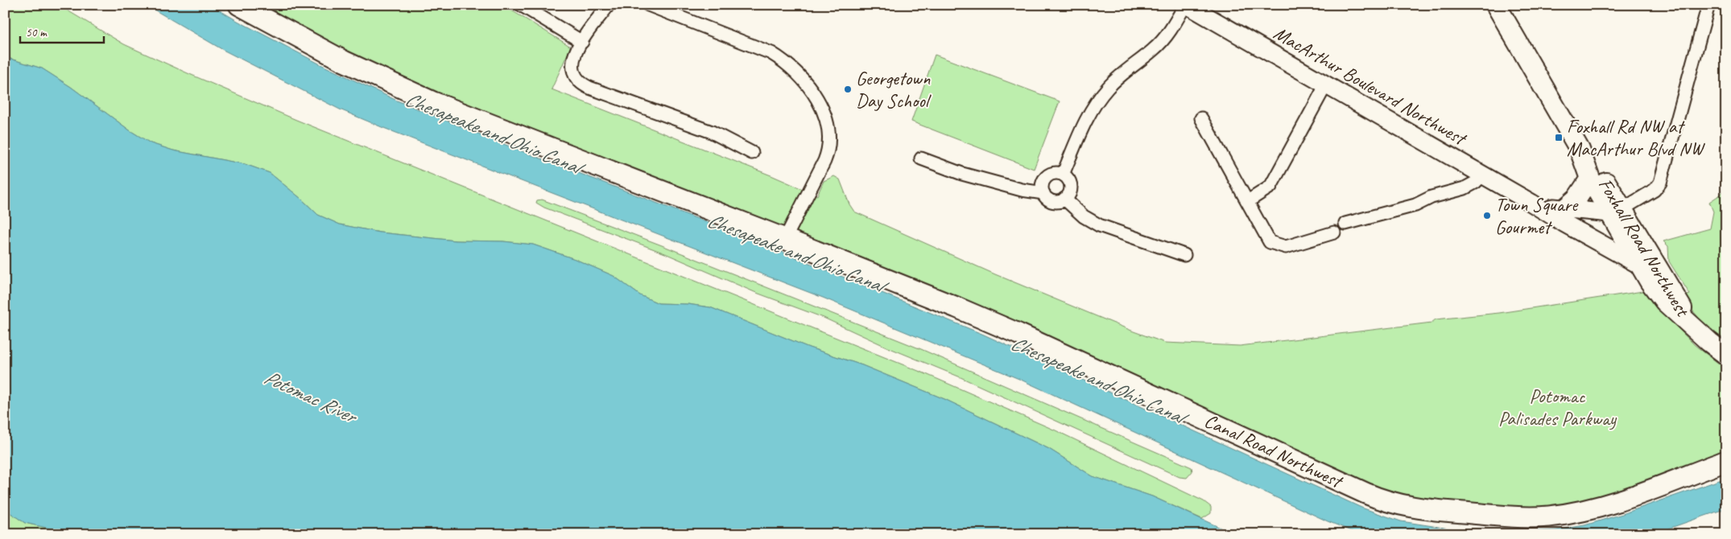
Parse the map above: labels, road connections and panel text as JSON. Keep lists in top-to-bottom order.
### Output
{
  "streets": {
    "highway": ["Canal Road Northwest"],
    "main road": ["MacArthur Boulevard Northwest", "Foxhall Road Northwest"]
  },
  "crossings": [
    ["MacArthur Boulevard Northwest", "Foxhall Road Northwest"]
  ],
  "water": ["Chesapeake and Ohio Canal", "Potomac River"],
  "parks": ["Potomac Palisades Parkway"],
  "places": {
    "other": ["Georgetown Day School", "Town Square Gourmet"],
    "transit": ["Foxhall Rd NW at MacArthur Blvd NW"]
  },
  "scale_bar": "50 m"
}
